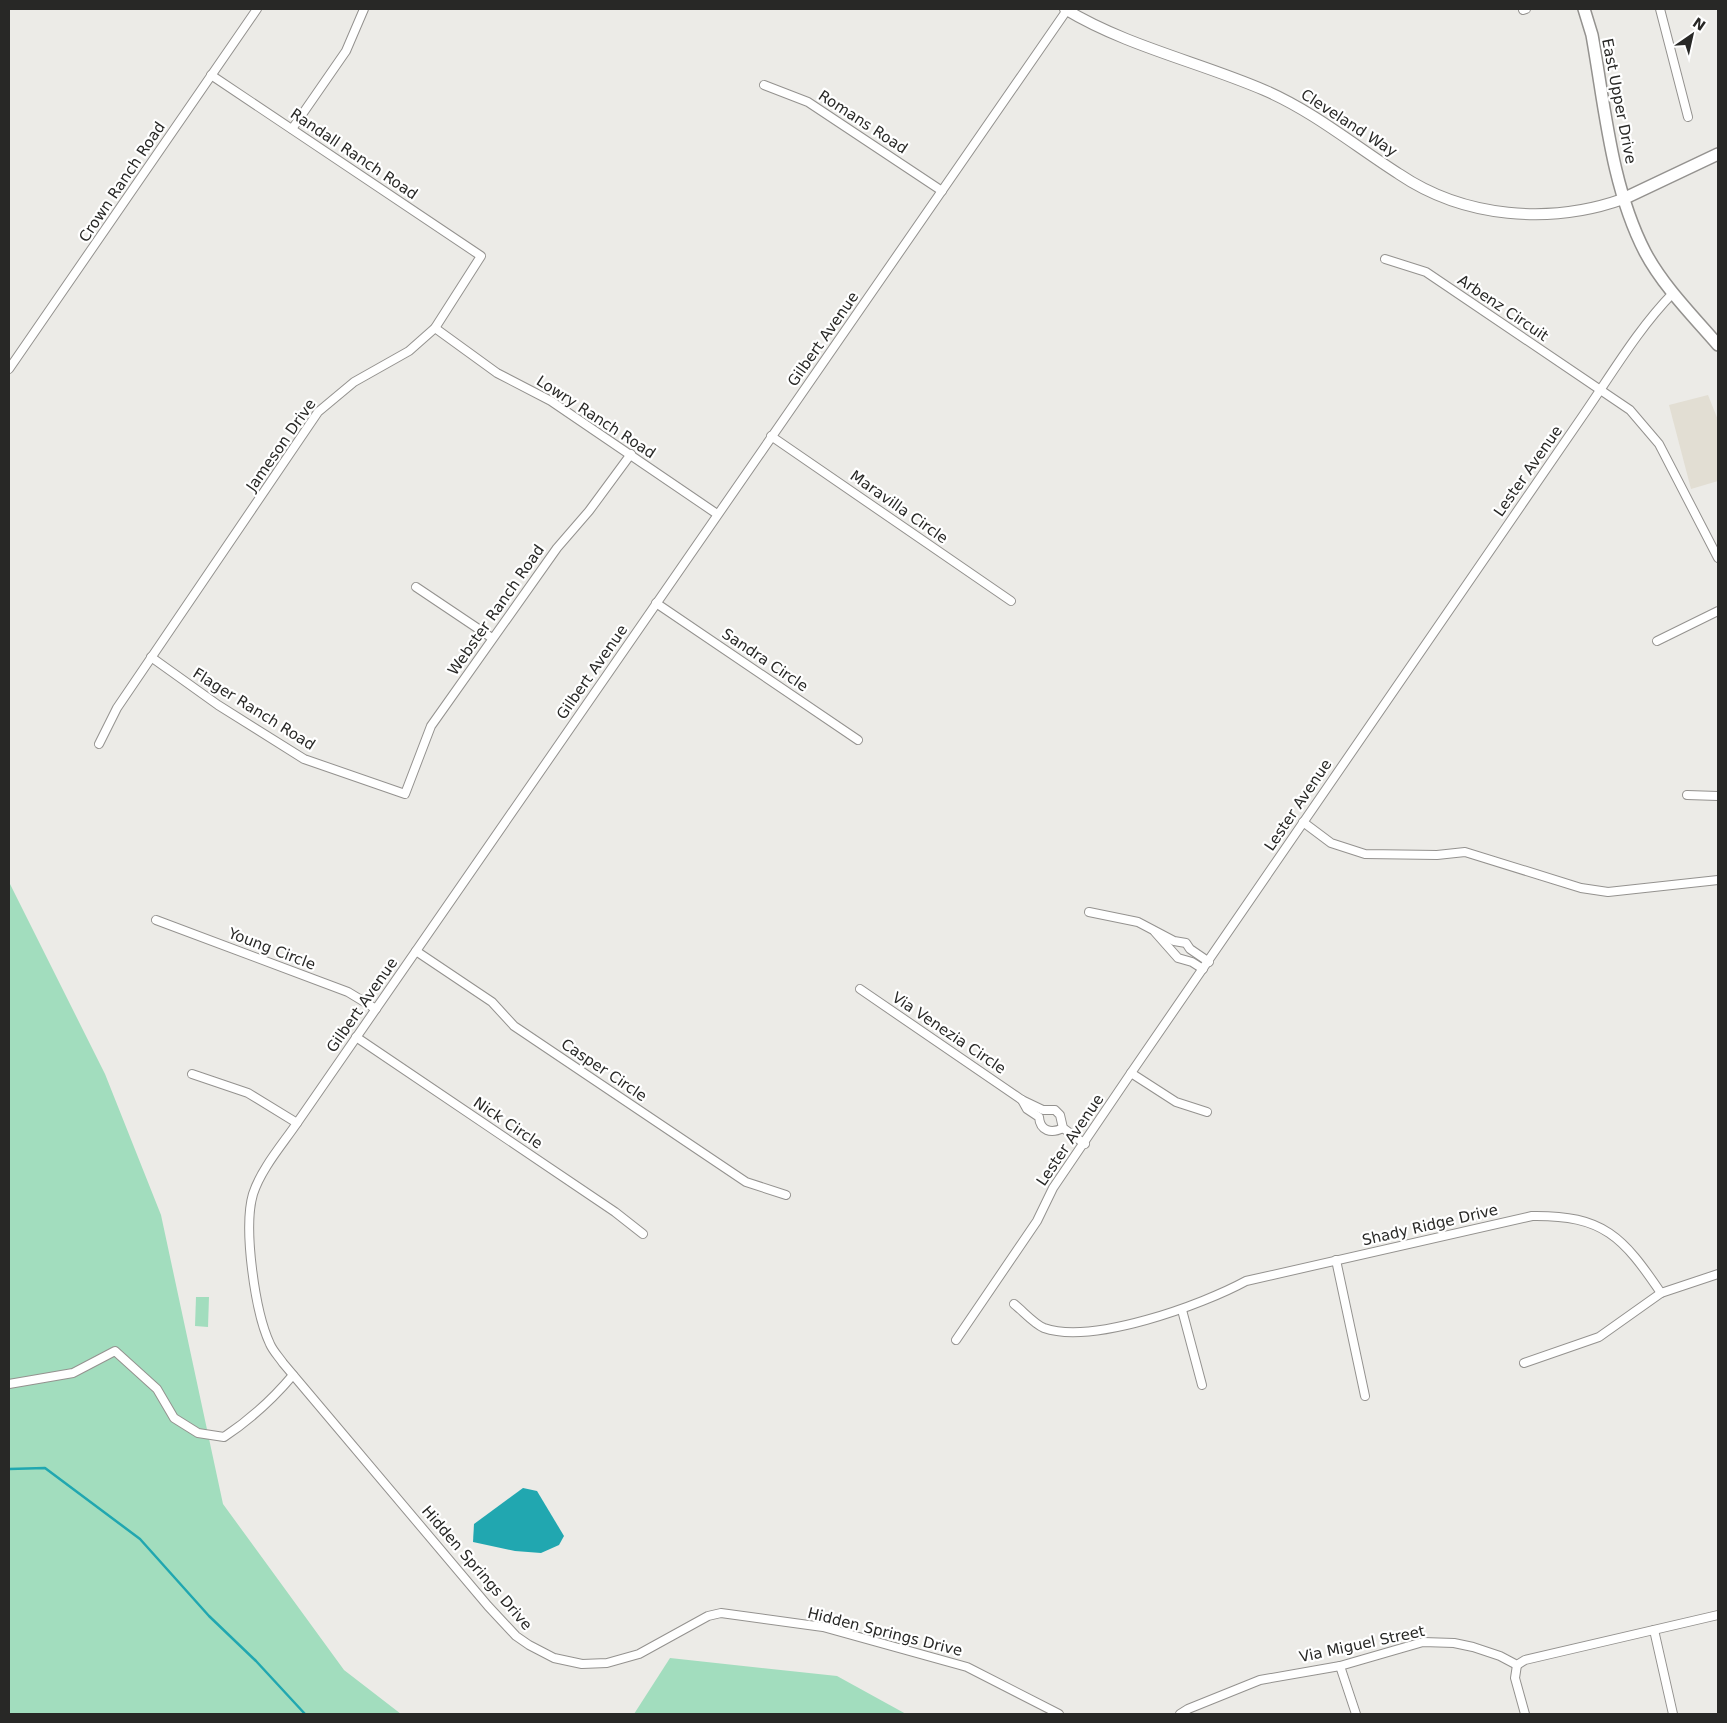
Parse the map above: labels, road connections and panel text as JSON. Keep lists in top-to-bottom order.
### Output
{
  "streets": {
    "main road": ["East Upper Drive"],
    "street": [
      "Romans Road",
      "Cleveland Way",
      "Randall Ranch Road",
      "Crown Ranch Road",
      "Arbenz Circuit",
      "Gilbert Avenue",
      "Lowry Ranch Road",
      "Jameson Drive",
      "Lester Avenue",
      "Maravilla Circle",
      "Webster Ranch Road",
      "Sandra Circle",
      "Flager Ranch Road",
      "Young Circle",
      "Via Venezia Circle",
      "Casper Circle",
      "Nick Circle",
      "Shady Ridge Drive",
      "Hidden Springs Drive",
      "Via Miguel Street"
    ]
  },
  "crossings": [
    ["East Upper Drive", "Cleveland Way"],
    ["East Upper Drive", "Lester Avenue"],
    ["Romans Road", "Gilbert Avenue"],
    ["Cleveland Way", "Gilbert Avenue"],
    ["Randall Ranch Road", "Crown Ranch Road"],
    ["Randall Ranch Road", "Jameson Drive"],
    ["Arbenz Circuit", "Lester Avenue"],
    ["Gilbert Avenue", "Lowry Ranch Road"],
    ["Gilbert Avenue", "Maravilla Circle"],
    ["Gilbert Avenue", "Sandra Circle"],
    ["Gilbert Avenue", "Young Circle"],
    ["Gilbert Avenue", "Casper Circle"],
    ["Gilbert Avenue", "Nick Circle"],
    ["Gilbert Avenue", "Hidden Springs Drive"],
    ["Lowry Ranch Road", "Jameson Drive"],
    ["Lowry Ranch Road", "Webster Ranch Road"],
    ["Jameson Drive", "Flager Ranch Road"],
    ["Lester Avenue", "Via Venezia Circle"],
    ["Webster Ranch Road", "Flager Ranch Road"]
  ],
  "north": "top right"
}
